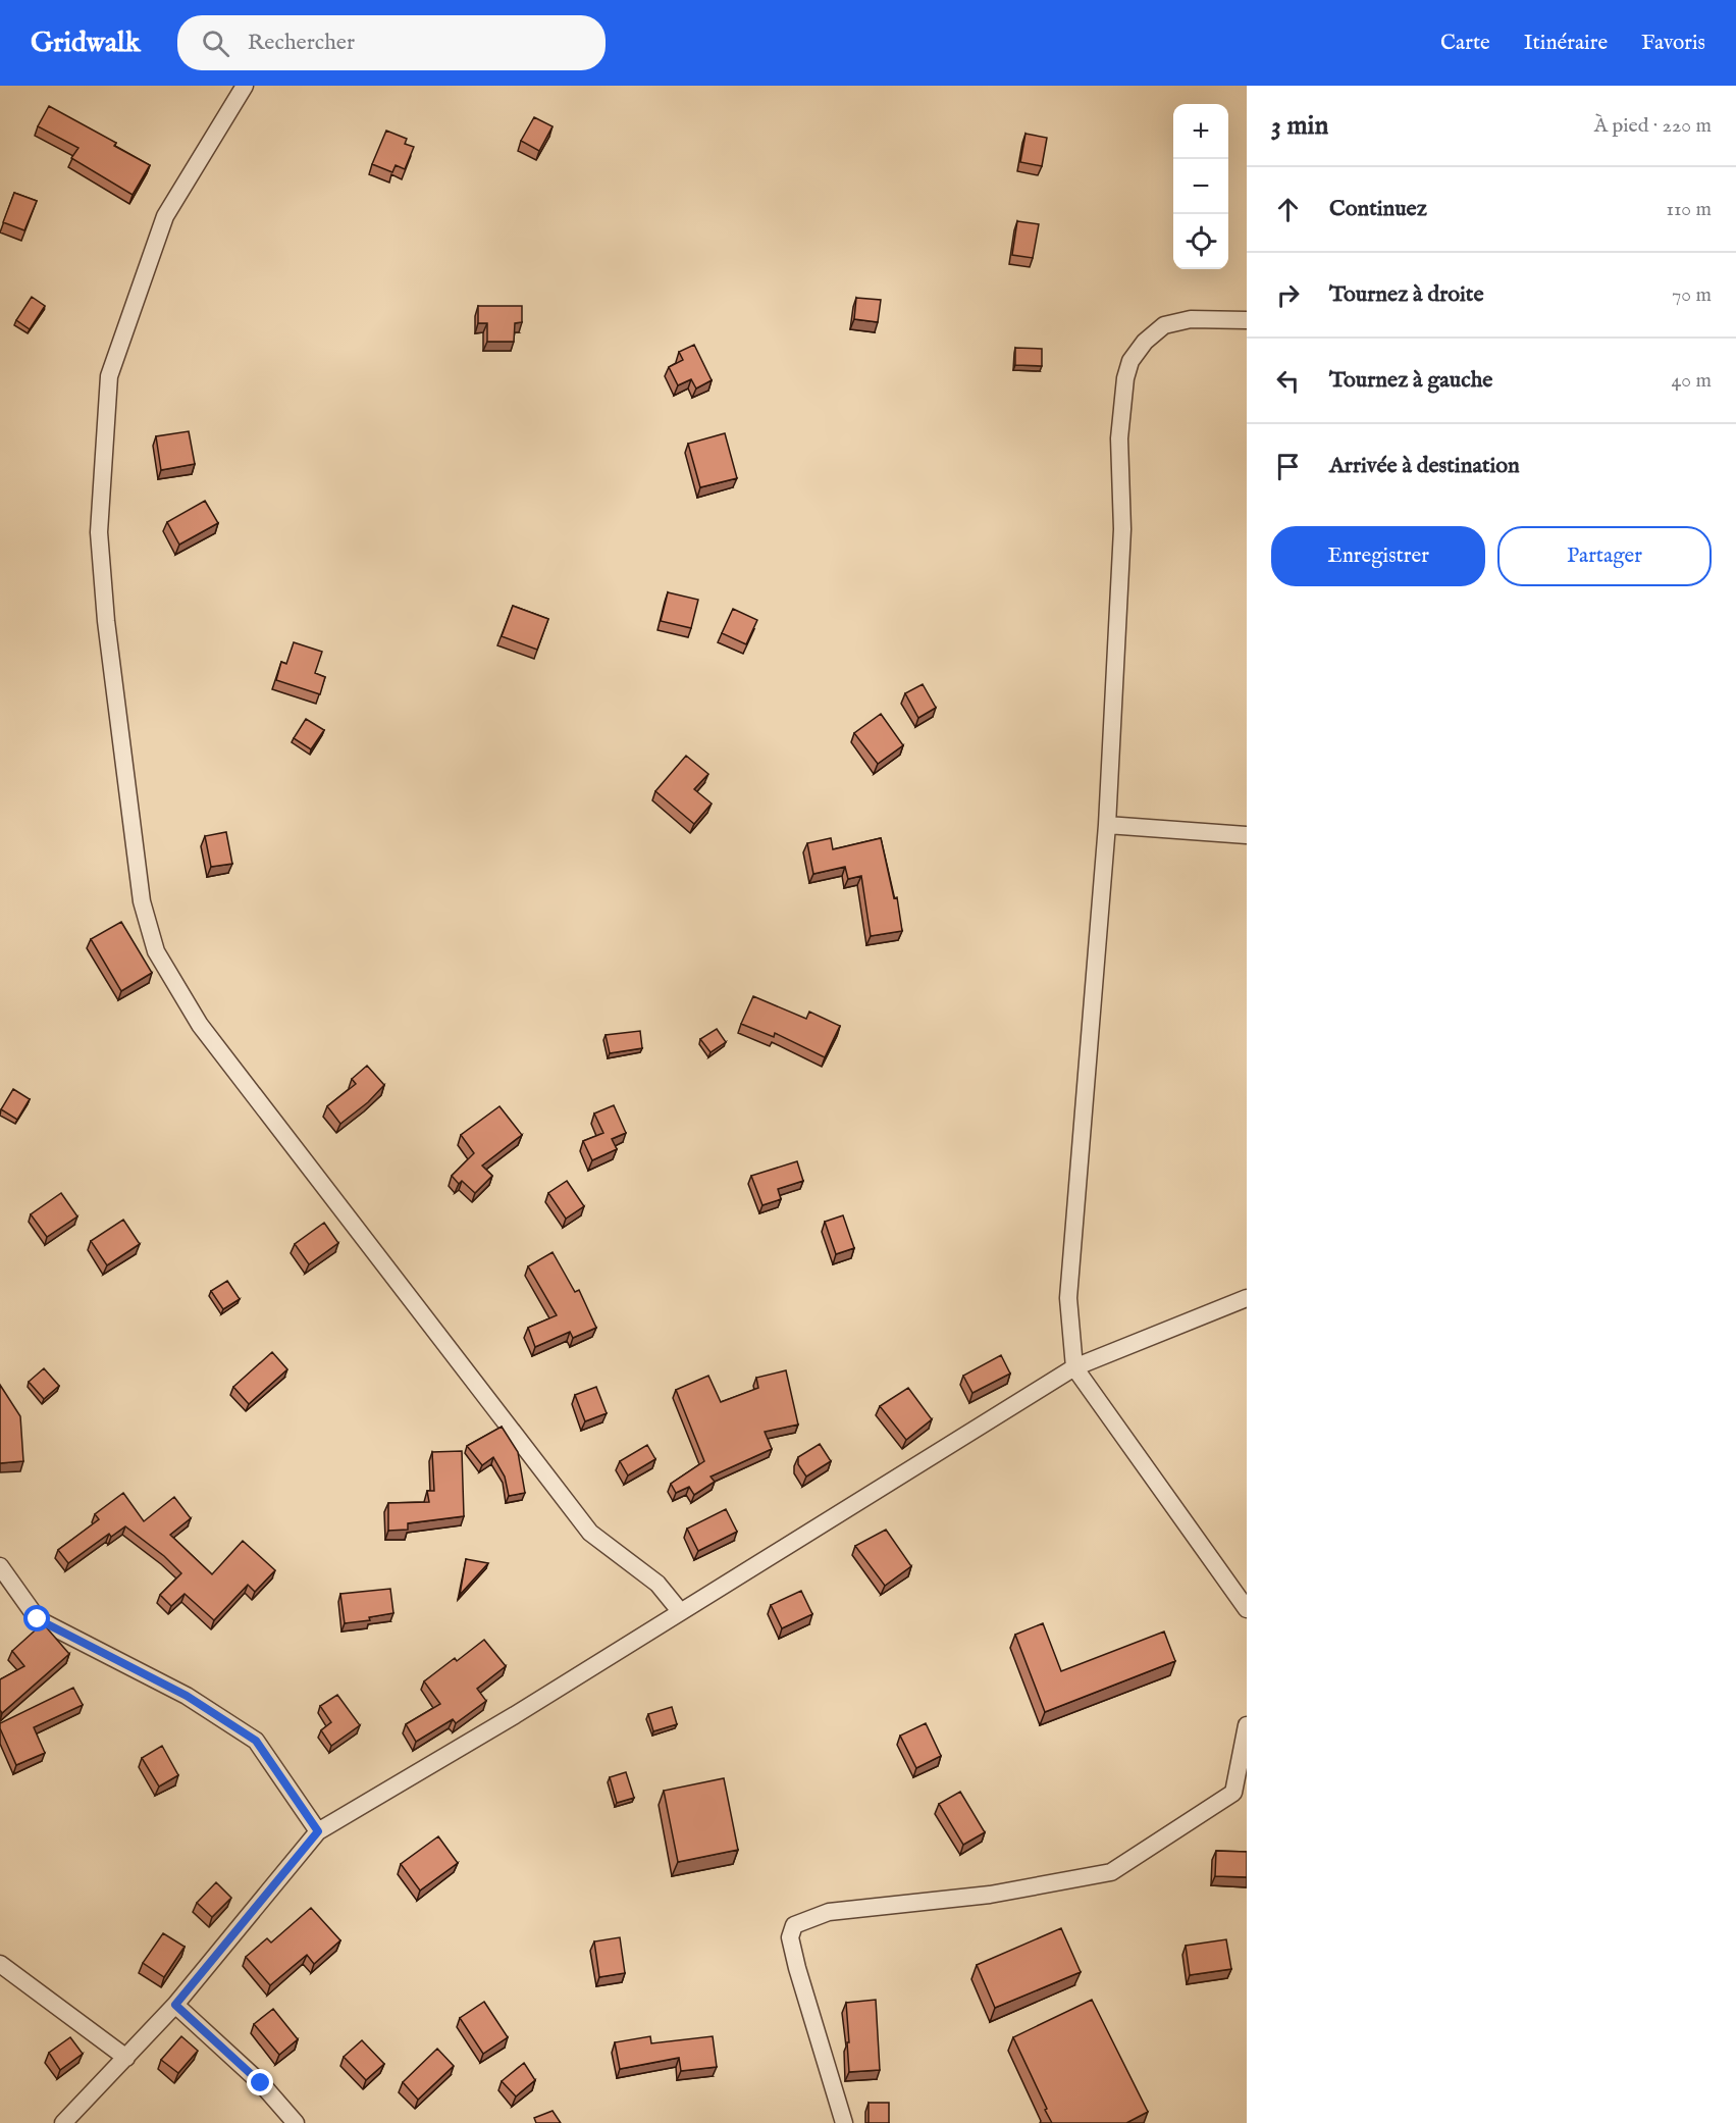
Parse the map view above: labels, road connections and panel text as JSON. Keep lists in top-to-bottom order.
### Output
{
  "page": {
    "header": "Gridwalk",
    "search": "Rechercher",
    "nav": ["Carte", "Itinéraire", "Favoris"],
    "heading": ["3 min", "À pied · 220 m"],
    "map_buttons": ["+", "−"],
    "list": [
      ["Continuez", "110 m"],
      ["Tournez à droite", "70 m"],
      ["Tournez à gauche", "40 m"],
      "Arrivée à destination"
    ],
    "buttons": ["Enregistrer", "Partager"]
  }
}
